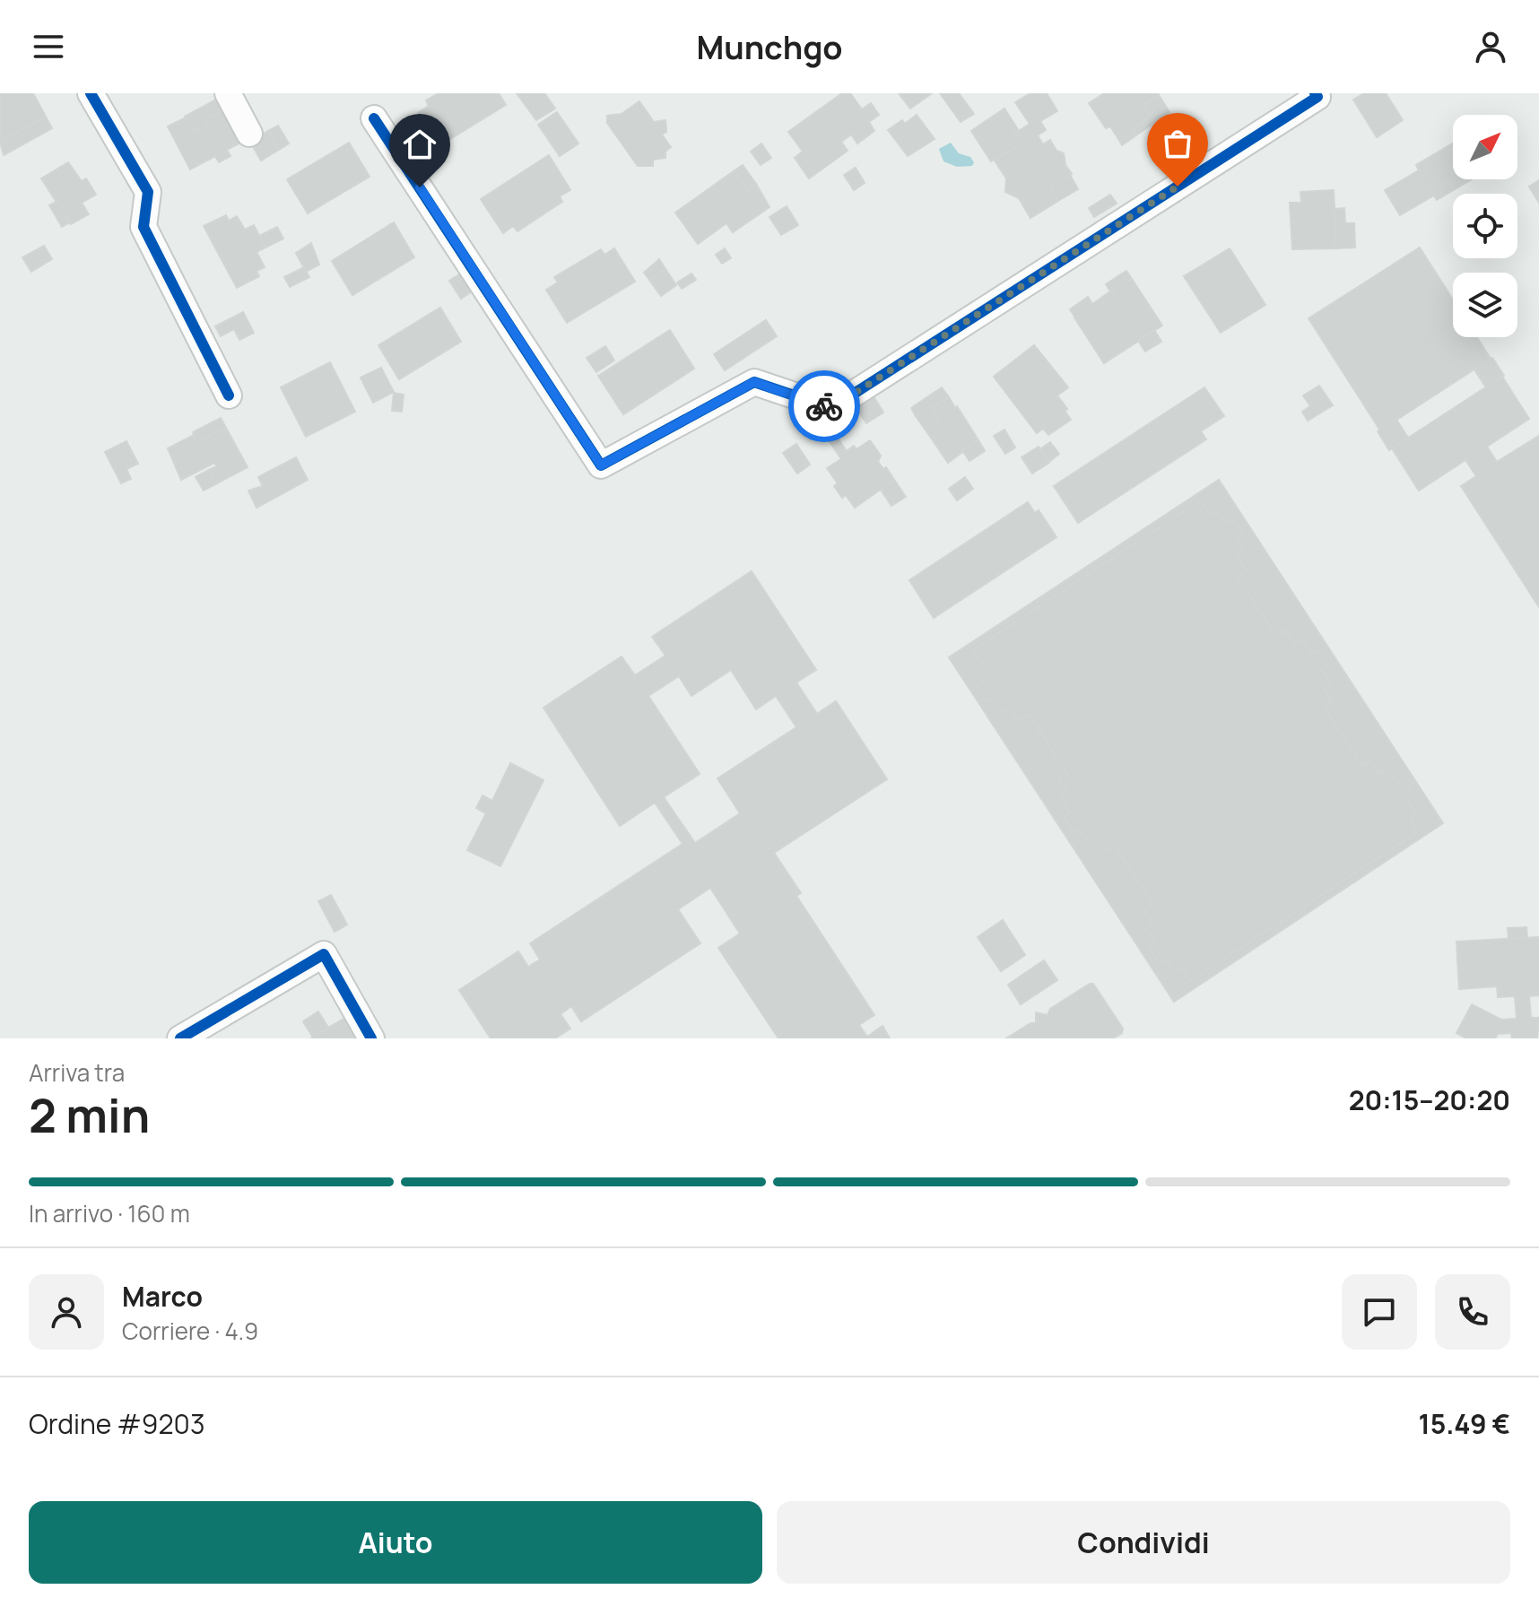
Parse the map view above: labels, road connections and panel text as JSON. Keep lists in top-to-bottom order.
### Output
{
  "north": "top right",
  "page": {
    "header": "Munchgo",
    "heading": ["2 min", "Arriva tra", "20:15–20:20"],
    "panel": [
      "Marco",
      "Corriere · 4.9",
      "Ordine #9203",
      "15.49 €"
    ],
    "bar": "In arrivo · 160 m",
    "buttons": ["Aiuto", "Condividi"]
  }
}
